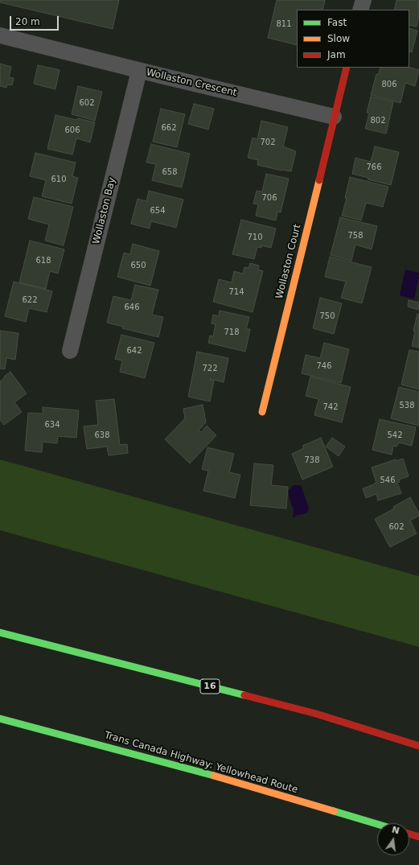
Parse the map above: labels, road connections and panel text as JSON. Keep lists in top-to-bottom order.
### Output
{
  "streets": {
    "main road": ["Wollaston Court", "16", "Trans Canada Highway: Yellowhead Route"],
    "street": ["Wollaston Crescent", "Wollaston Bay"]
  },
  "crossings": [
    ["Wollaston Crescent", "Wollaston Bay"],
    ["Wollaston Crescent", "Wollaston Court"]
  ],
  "house_numbers": [
    "811",
    "806",
    "602",
    "802",
    "662",
    "606",
    "702",
    "766",
    "658",
    "610",
    "706",
    "654",
    "758",
    "710",
    "618",
    "650",
    "714",
    "622",
    "646",
    "750",
    "718",
    "642",
    "746",
    "722",
    "538",
    "742",
    "634",
    "638",
    "542",
    "738",
    "546",
    "602"
  ],
  "legend": ["Fast", "Slow", "Jam"],
  "scale_bar": "20 m",
  "north": "top"
}
